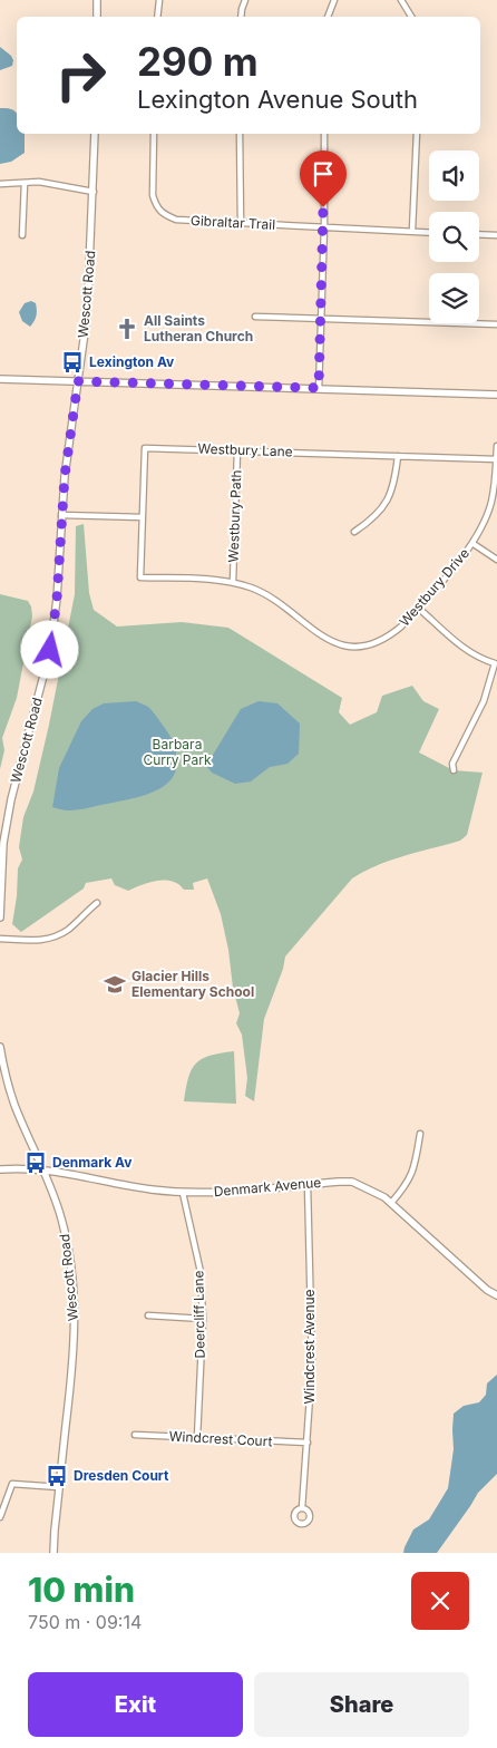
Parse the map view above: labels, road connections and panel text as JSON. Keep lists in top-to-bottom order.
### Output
{
  "streets": {
    "street": [
      "Gibraltar Trail",
      "Wescott Road",
      "Westbury Lane",
      "Westbury Path",
      "Westbury Drive",
      "Denmark Avenue",
      "Deercliff Lane",
      "Windcrest Avenue",
      "Windcrest Court"
    ]
  },
  "crossings": [
    ["Wescott Road", "Denmark Avenue"],
    ["Westbury Lane", "Westbury Path"],
    ["Westbury Lane", "Westbury Drive"],
    ["Westbury Path", "Westbury Drive"],
    ["Denmark Avenue", "Deercliff Lane"],
    ["Denmark Avenue", "Windcrest Avenue"],
    ["Deercliff Lane", "Windcrest Court"],
    ["Windcrest Avenue", "Windcrest Court"]
  ],
  "parks": ["Barbara Curry Park"],
  "places": {
    "church": ["All Saints Lutheran Church"],
    "bus stop": ["Lexington Av", "Denmark Av", "Dresden Court"],
    "school or university": ["Glacier Hills Elementary School"]
  },
  "page": {
    "turn": ["290 m", "Lexington Avenue South"],
    "heading": ["10 min", "750 m · 09:14"],
    "buttons": ["Exit", "Share"]
  }
}
